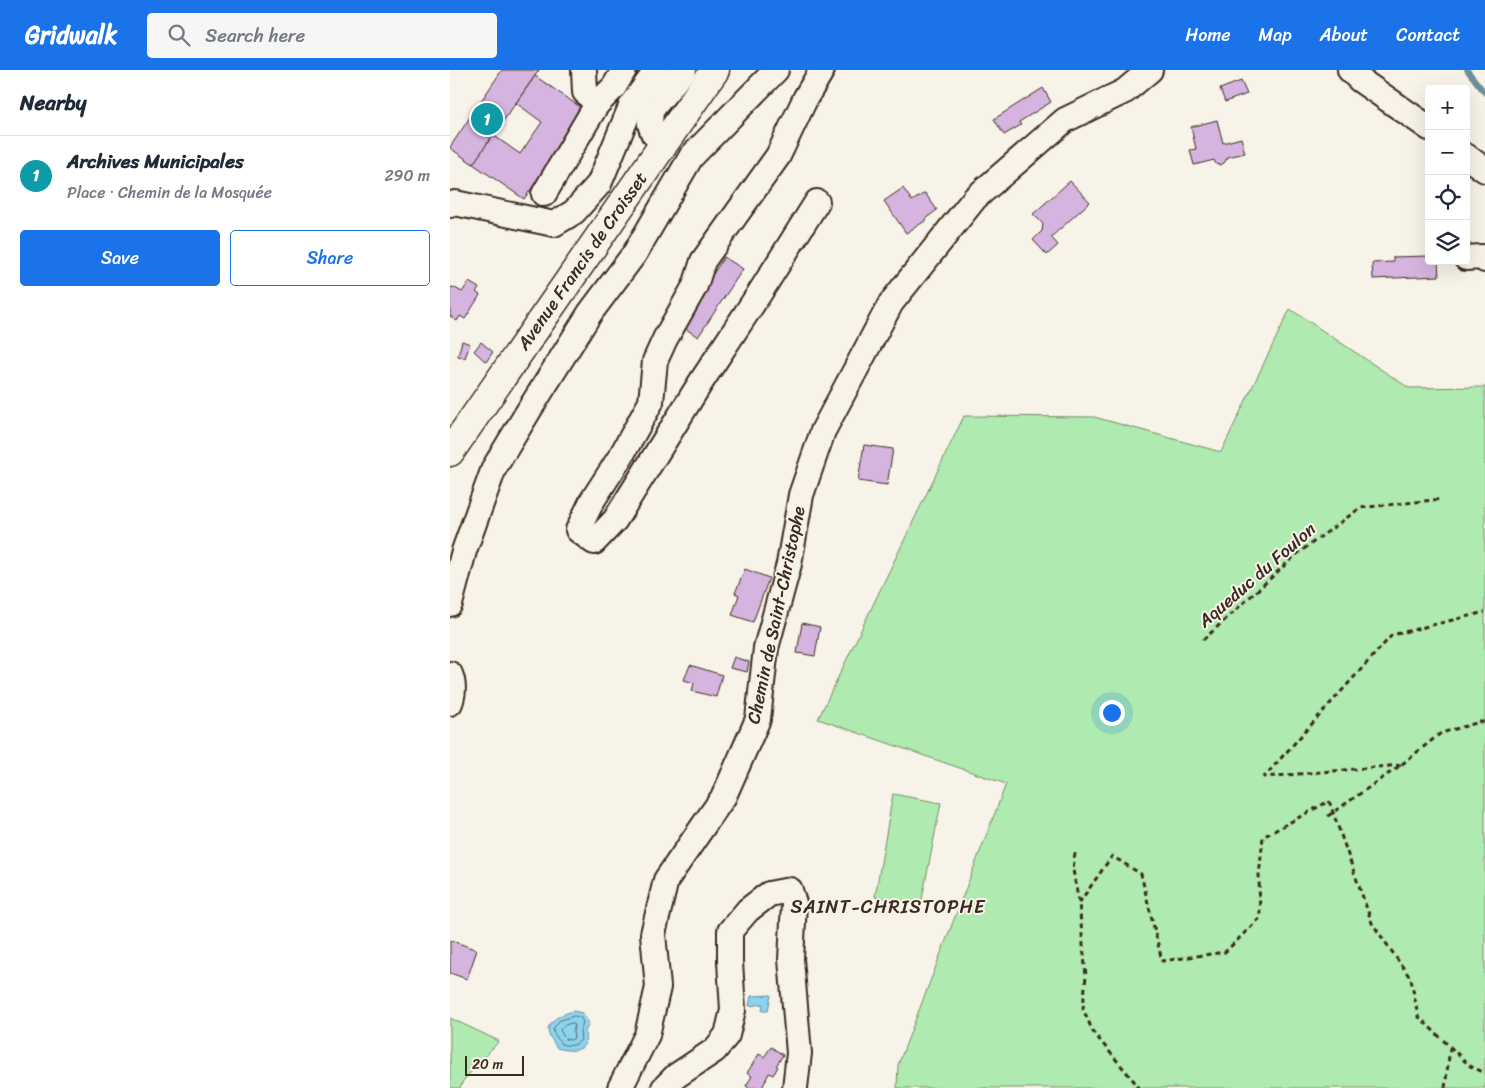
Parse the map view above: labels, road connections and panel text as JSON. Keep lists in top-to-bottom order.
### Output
{
  "streets": {
    "main road": ["Avenue Francis de Croisset"],
    "street": ["Chemin de Saint-Christophe"],
    "path": ["Aqueduc du Foulon"]
  },
  "districts": ["SAINT-CHRISTOPHE"],
  "scale_bar": "20 m",
  "page": {
    "header": "Gridwalk",
    "search": "Search here",
    "nav": [
      "Home",
      "Map",
      "About",
      "Contact"
    ],
    "heading": "Nearby",
    "map_buttons": ["+", "−"],
    "pins": "1",
    "list": [
      {
        "mark": "1",
        "name": "Archives Municipales",
        "note": "Place · Chemin de la Mosquée",
        "value": "290 m"
      }
    ],
    "buttons": ["Save", "Share"],
    "scale": "20 m"
  }
}
